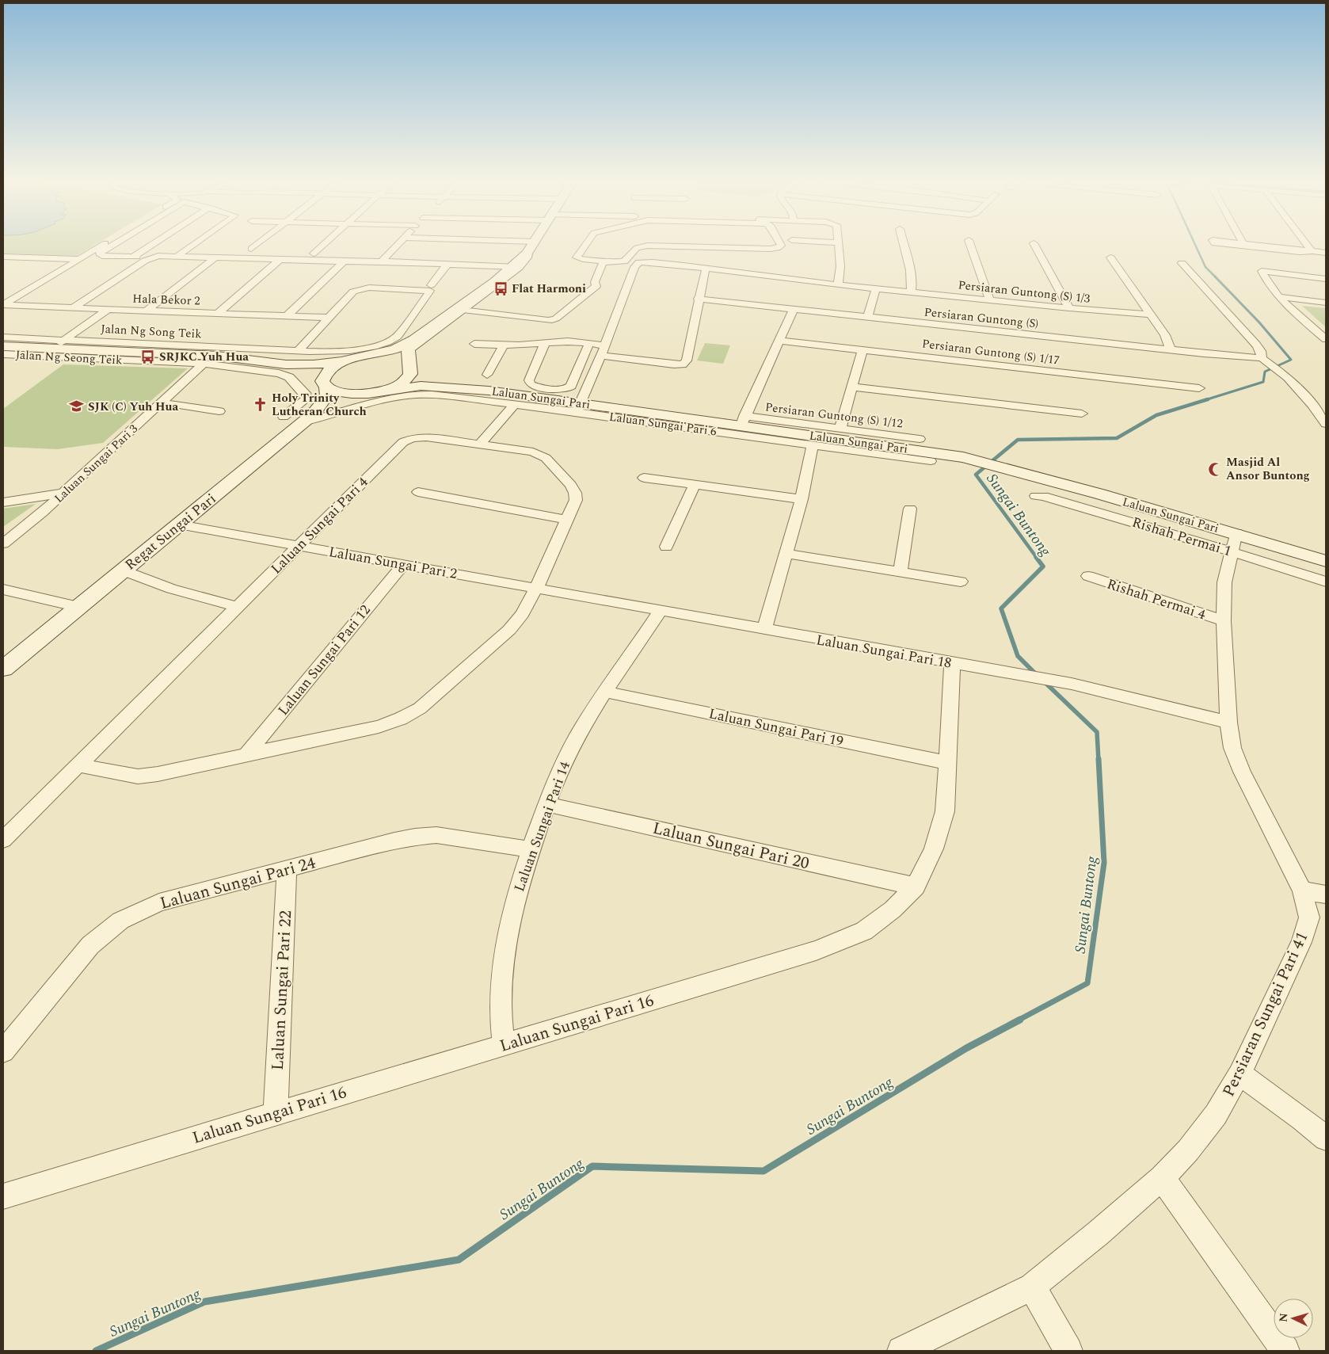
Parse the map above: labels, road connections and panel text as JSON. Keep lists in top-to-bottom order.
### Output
{
  "streets": {
    "main road": ["Jalan Ng Seong Teik", "Laluan Sungai Pari", "Regat Sungai Pari"],
    "street": [
      "Persiaran Guntong (S) 1/3",
      "Hala Bekor 2",
      "Persiaran Guntong (S)",
      "Jalan Ng Song Teik",
      "Persiaran Guntong (S) 1/17",
      "Persiaran Guntong (S) 1/12",
      "Laluan Sungai Pari 6",
      "Laluan Sungai Pari 3",
      "Laluan Sungai Pari 4",
      "Rishah Permai 1",
      "Laluan Sungai Pari 2",
      "Rishah Permai 4",
      "Laluan Sungai Pari 18",
      "Laluan Sungai Pari 12",
      "Laluan Sungai Pari 19",
      "Laluan Sungai Pari 14",
      "Laluan Sungai Pari 20",
      "Laluan Sungai Pari 24",
      "Laluan Sungai Pari 22",
      "Persiaran Sungai Pari 41",
      "Laluan Sungai Pari 16"
    ]
  },
  "crossings": [
    ["Hala Bekor 2", "Jalan Ng Song Teik"],
    ["Persiaran Guntong (S)", "Persiaran Guntong (S) 1/12"],
    ["Persiaran Guntong (S) 1/17", "Persiaran Guntong (S) 1/12"],
    ["Jalan Ng Seong Teik", "Laluan Sungai Pari 3"],
    ["Laluan Sungai Pari", "Persiaran Guntong (S) 1/12"],
    ["Laluan Sungai Pari", "Laluan Sungai Pari 6"],
    ["Laluan Sungai Pari", "Rishah Permai 1"],
    ["Laluan Sungai Pari", "Persiaran Sungai Pari 41"],
    ["Persiaran Guntong (S) 1/12", "Laluan Sungai Pari 6"],
    ["Laluan Sungai Pari 4", "Laluan Sungai Pari 2"],
    ["Laluan Sungai Pari 4", "Laluan Sungai Pari 18"],
    ["Laluan Sungai Pari 4", "Laluan Sungai Pari 12"],
    ["Regat Sungai Pari", "Laluan Sungai Pari 2"],
    ["Rishah Permai 1", "Persiaran Sungai Pari 41"],
    ["Laluan Sungai Pari 2", "Laluan Sungai Pari 18"],
    ["Laluan Sungai Pari 2", "Laluan Sungai Pari 12"],
    ["Rishah Permai 4", "Persiaran Sungai Pari 41"],
    ["Laluan Sungai Pari 18", "Laluan Sungai Pari 14"],
    ["Laluan Sungai Pari 18", "Persiaran Sungai Pari 41"],
    ["Laluan Sungai Pari 18", "Laluan Sungai Pari 16"],
    ["Laluan Sungai Pari 19", "Laluan Sungai Pari 14"],
    ["Laluan Sungai Pari 19", "Laluan Sungai Pari 16"],
    ["Laluan Sungai Pari 14", "Laluan Sungai Pari 20"],
    ["Laluan Sungai Pari 14", "Laluan Sungai Pari 24"],
    ["Laluan Sungai Pari 14", "Laluan Sungai Pari 16"],
    ["Laluan Sungai Pari 20", "Laluan Sungai Pari 16"],
    ["Laluan Sungai Pari 24", "Laluan Sungai Pari 22"],
    ["Laluan Sungai Pari 22", "Laluan Sungai Pari 16"]
  ],
  "water": ["Sungai Buntong"],
  "places": {
    "bus stop": ["Flat Harmoni", "SRJKC Yuh Hua"],
    "church": ["Holy Trinity Lutheran Church"],
    "school or university": ["SJK (C) Yuh Hua"],
    "mosque": ["Masjid Al Ansor Buntong"]
  },
  "north": "left"
}
